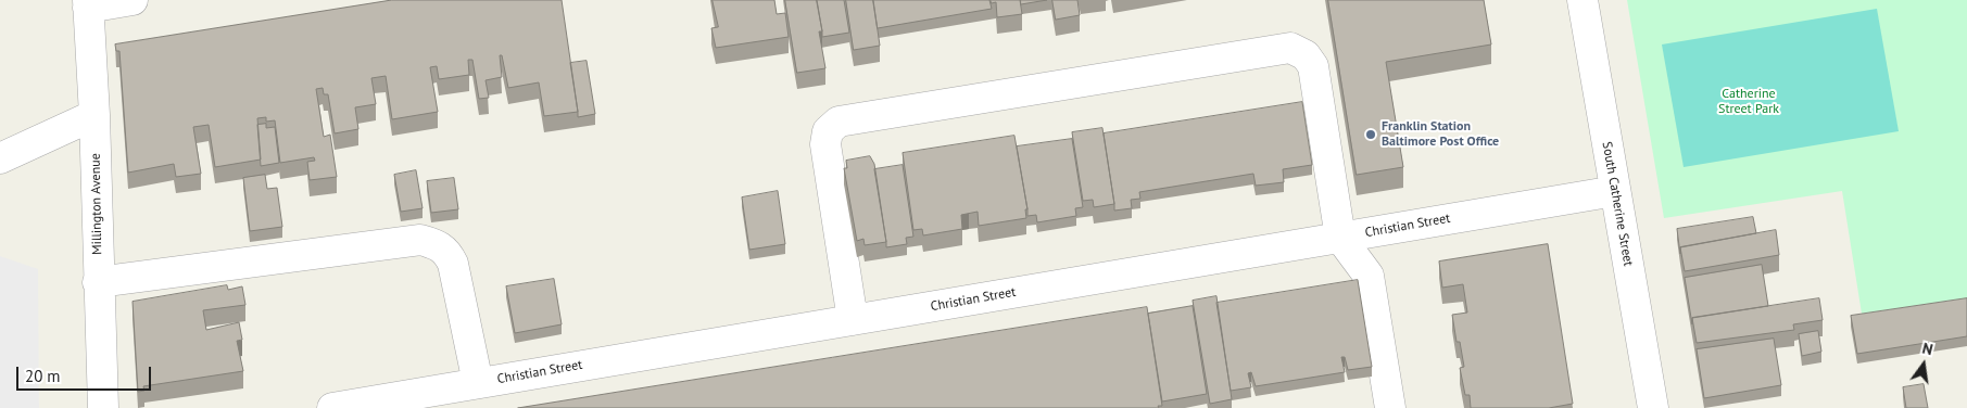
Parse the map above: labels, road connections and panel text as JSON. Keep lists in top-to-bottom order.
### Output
{
  "streets": {
    "street": ["Millington Avenue", "South Catherine Street", "Christian Street"]
  },
  "crossings": [
    ["South Catherine Street", "Christian Street"]
  ],
  "parks": ["Catherine Street Park"],
  "places": ["Franklin Station Baltimore Post Office"],
  "scale_bar": "20 m",
  "north": "top"
}
